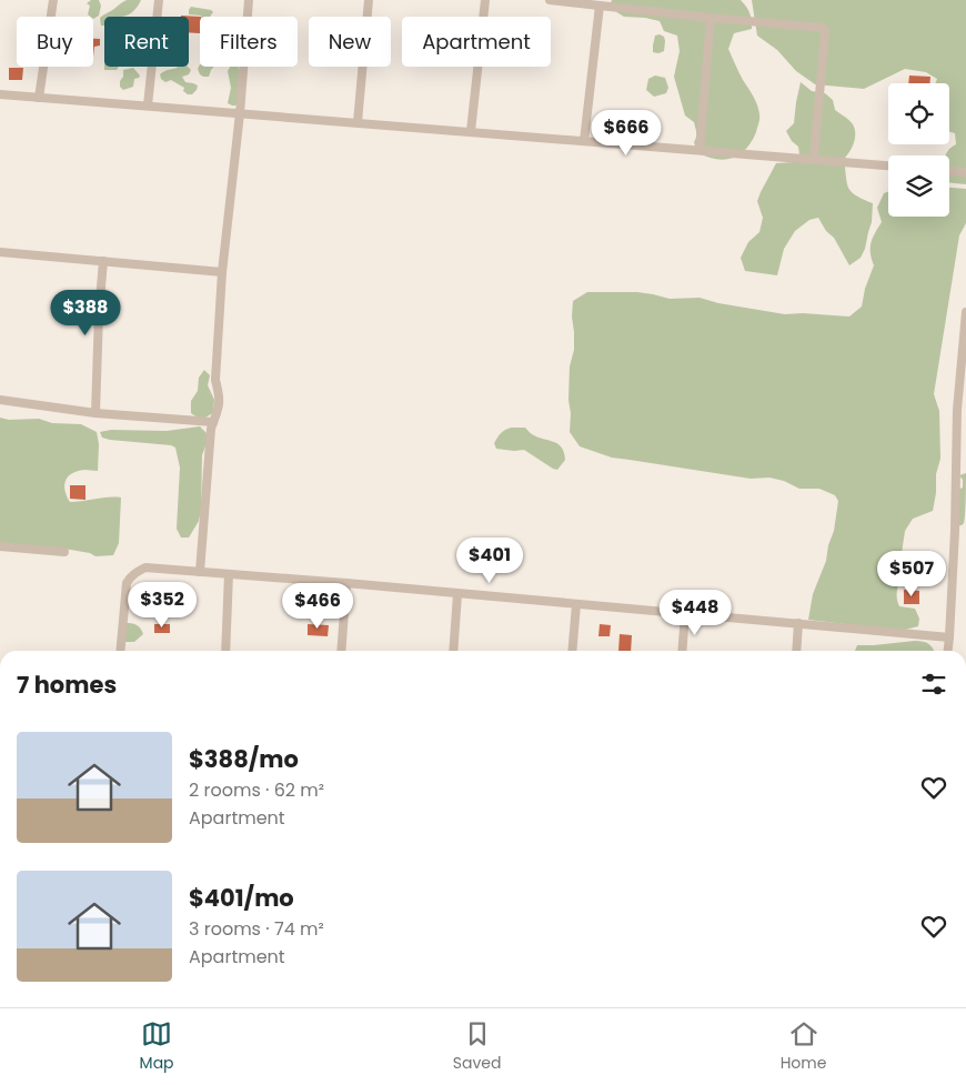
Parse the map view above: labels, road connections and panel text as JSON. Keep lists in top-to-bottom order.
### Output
{
  "page": {
    "chip": [
      "Buy",
      "Rent",
      "Filters",
      "New",
      "Apartment"
    ],
    "price": [
      "$666",
      "$388",
      "$401",
      "$507",
      "$352",
      "$466",
      "$448"
    ],
    "heading": "7 homes",
    "list": [
      {
        "name": "$388/mo",
        "note": "2 rooms · 62 m² · Apartment"
      },
      {
        "name": "$401/mo",
        "note": "3 rooms · 74 m² · Apartment"
      }
    ],
    "tabs": ["Map", "Saved", "Home"]
  }
}
